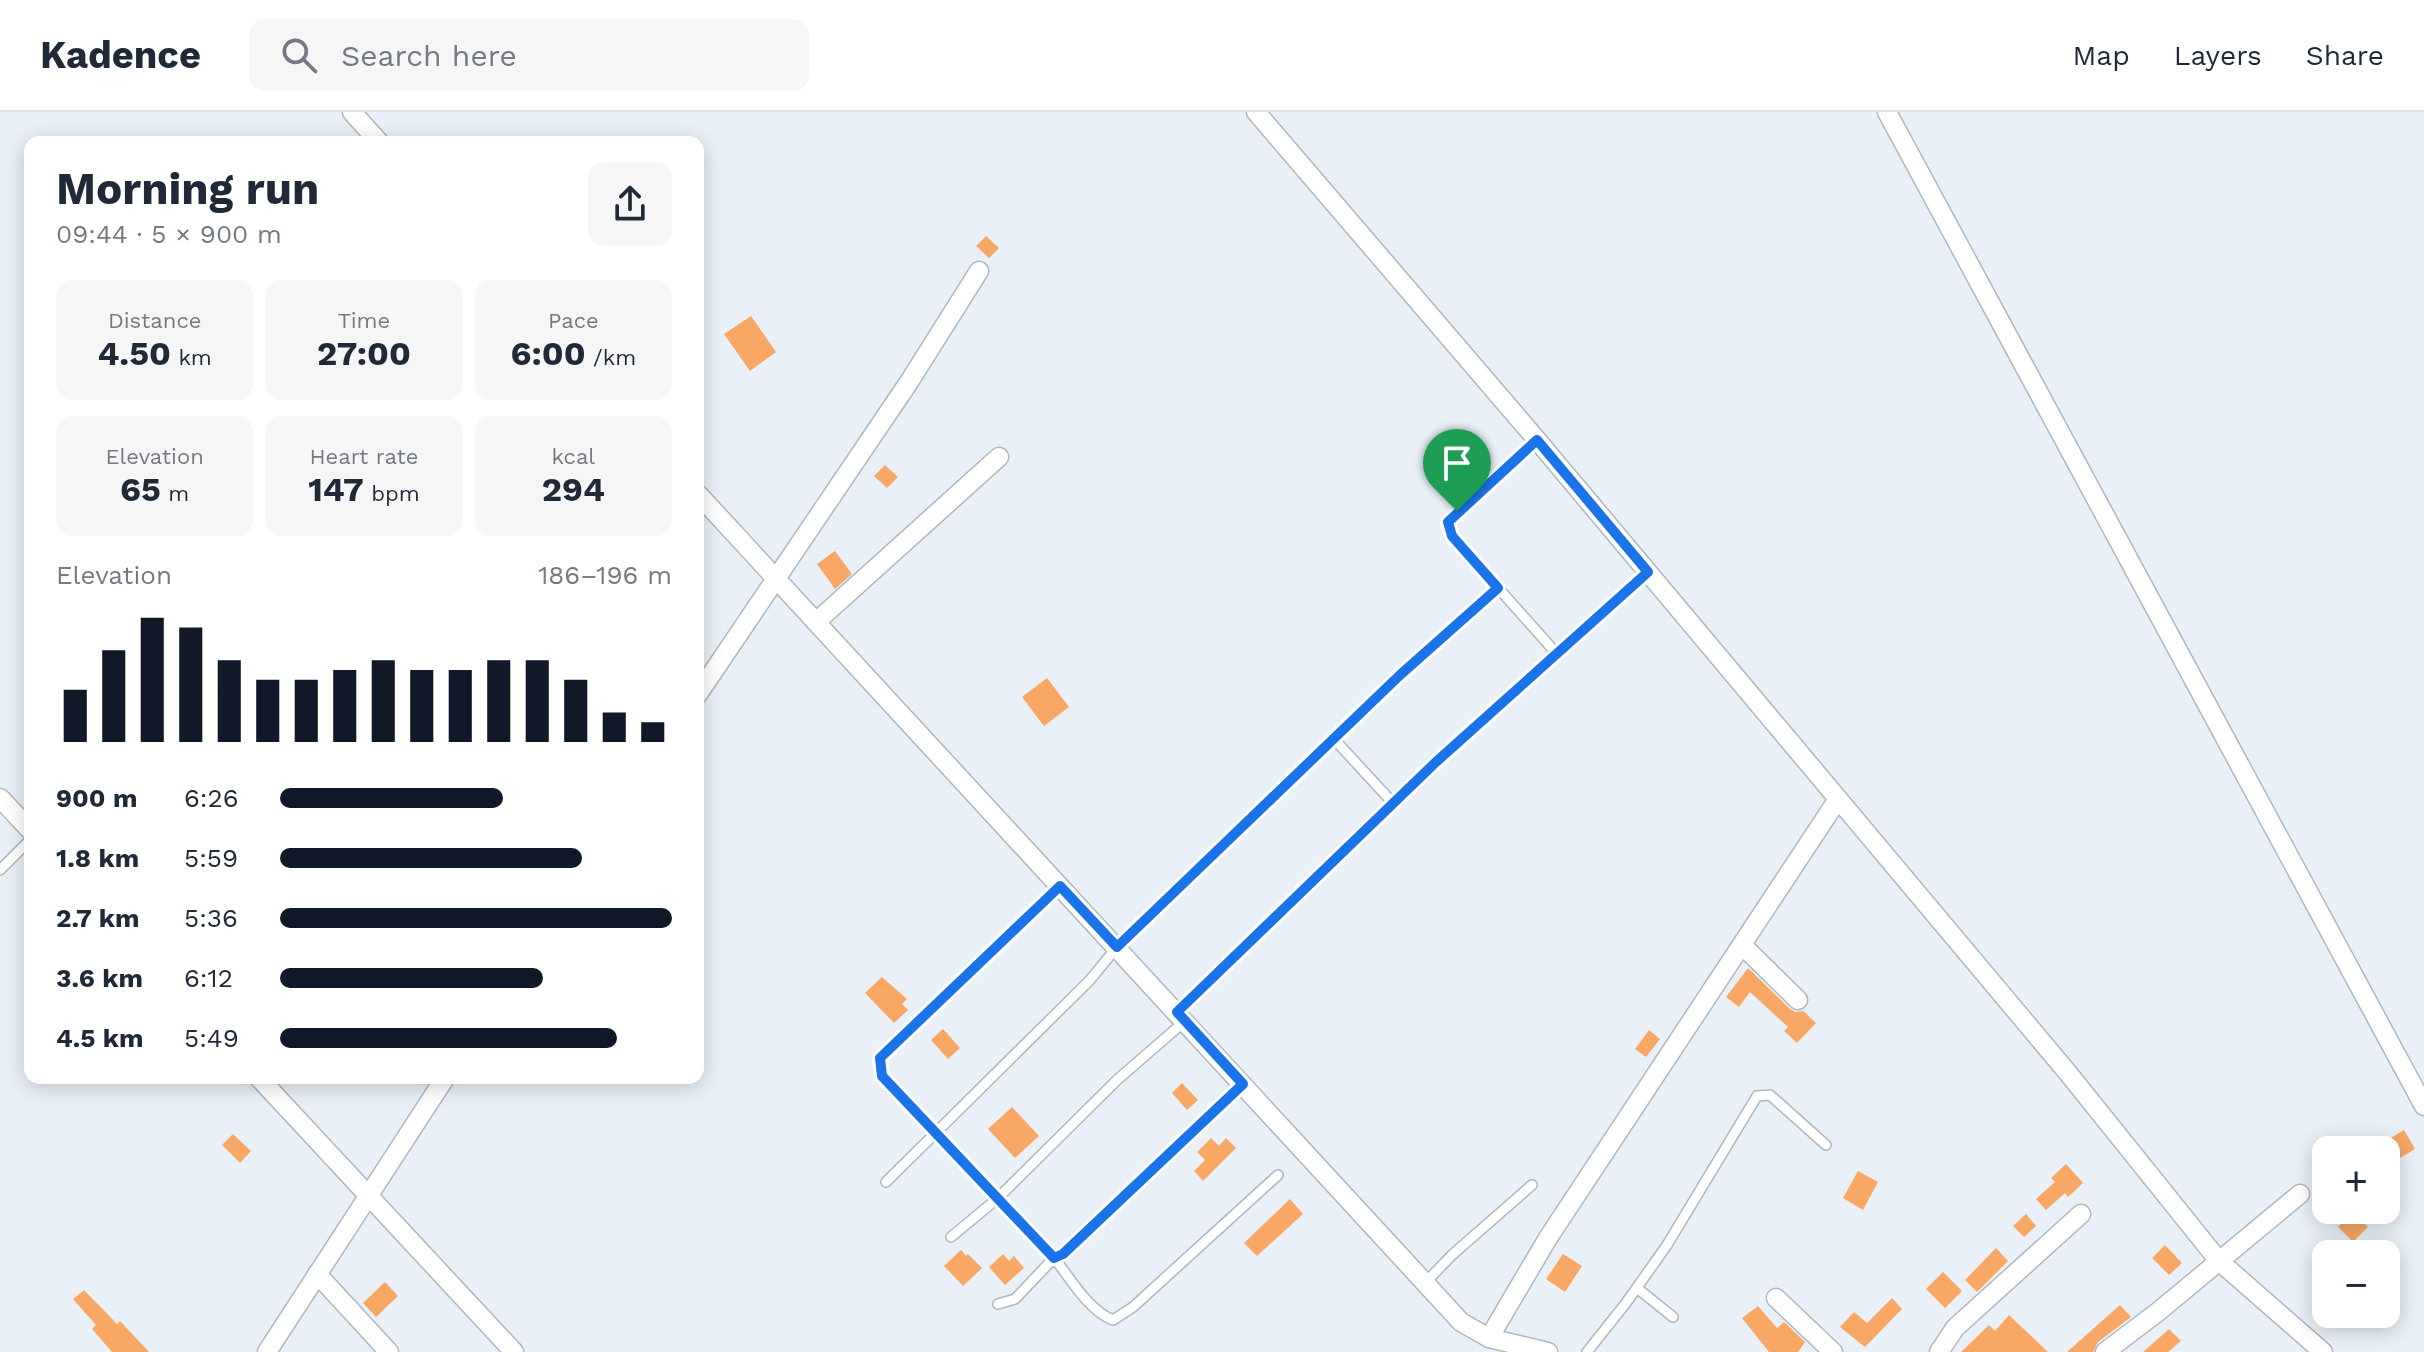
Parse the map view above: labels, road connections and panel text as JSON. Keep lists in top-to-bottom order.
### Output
{
  "page": {
    "header": "Kadence",
    "search": "Search here",
    "nav": ["Map", "Layers", "Share"],
    "heading": ["Morning run", "09:44 · 5 × 900 m"],
    "stats": [
      ["Distance", "4.50 km"],
      ["Time", "27:00"],
      ["Pace", "6:00 /km"],
      ["Elevation", "65 m"],
      ["Heart rate", "147 bpm"],
      ["kcal", "294"]
    ],
    "chart": ["Elevation", "186–196 m"],
    "list": [
      {
        "name": "900 m",
        "note": "6:26"
      },
      {
        "name": "1.8 km",
        "note": "5:59"
      },
      {
        "name": "2.7 km",
        "note": "5:36"
      },
      {
        "name": "3.6 km",
        "note": "6:12"
      },
      {
        "name": "4.5 km",
        "note": "5:49"
      }
    ],
    "map_buttons": ["+", "−"]
  }
}
